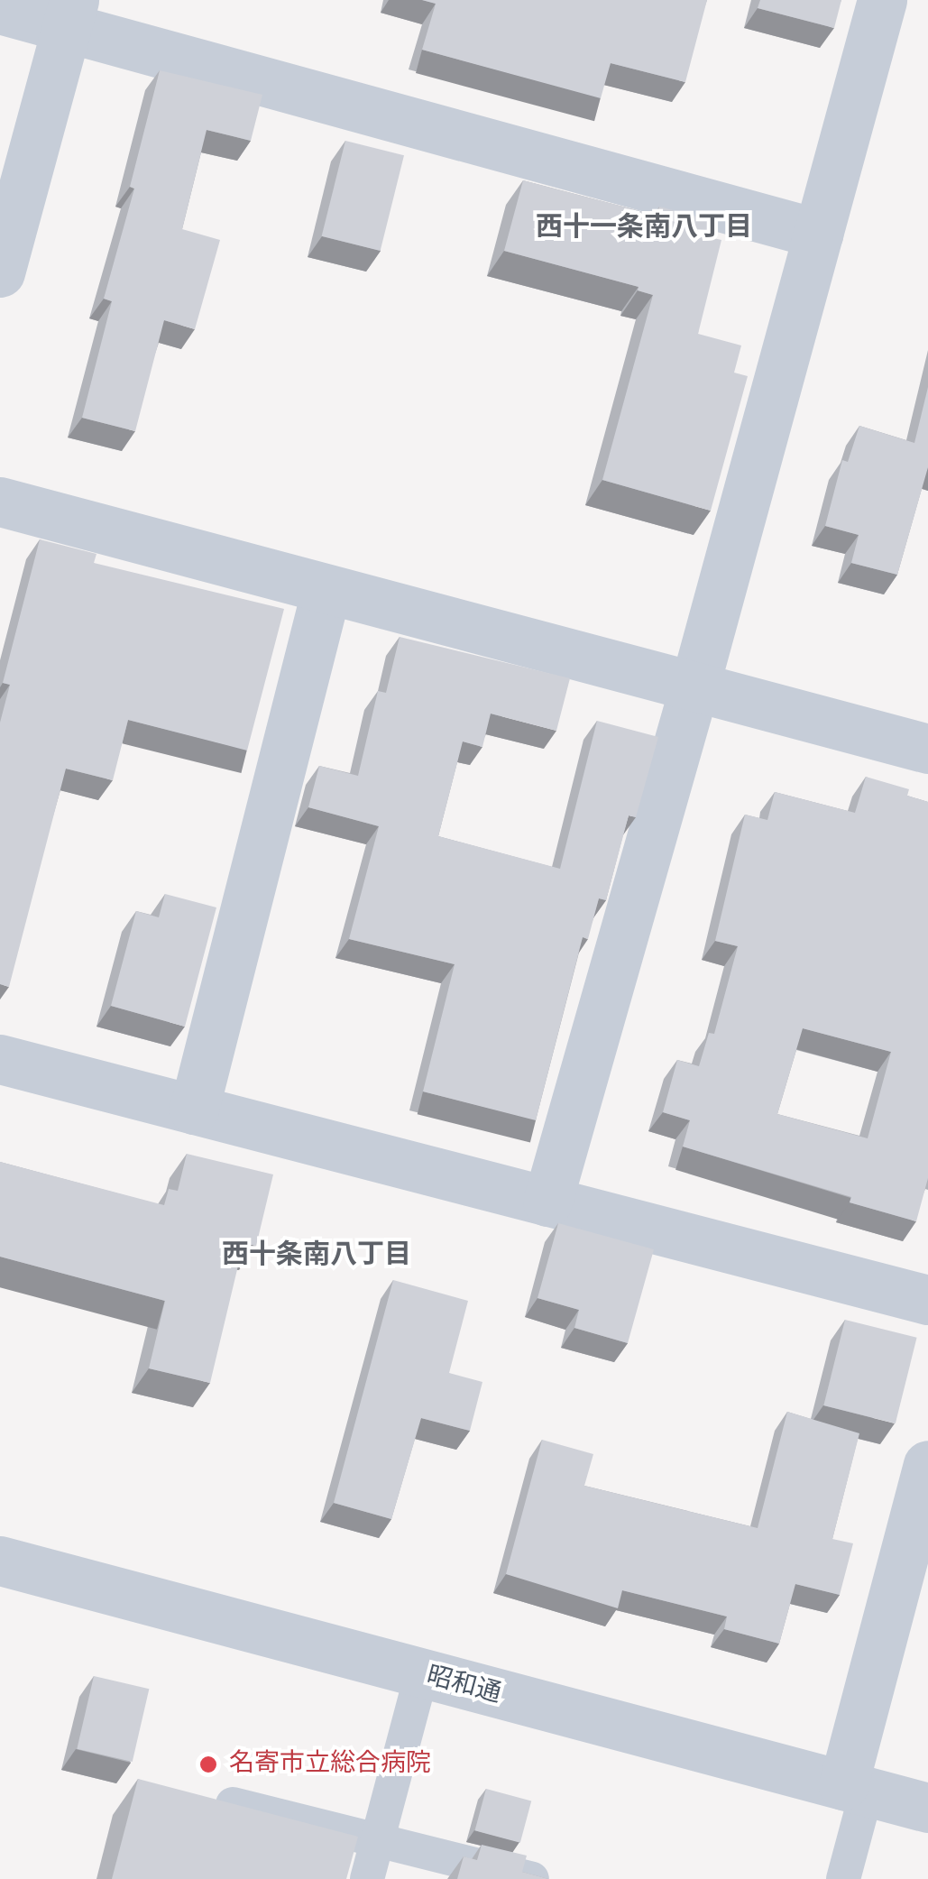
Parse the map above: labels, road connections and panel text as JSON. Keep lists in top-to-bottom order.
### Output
{
  "streets": {
    "street": ["昭和通"]
  },
  "districts": ["西十一条南八丁目", "西十条南八丁目"],
  "places": ["名寄市立総合病院"]
}
